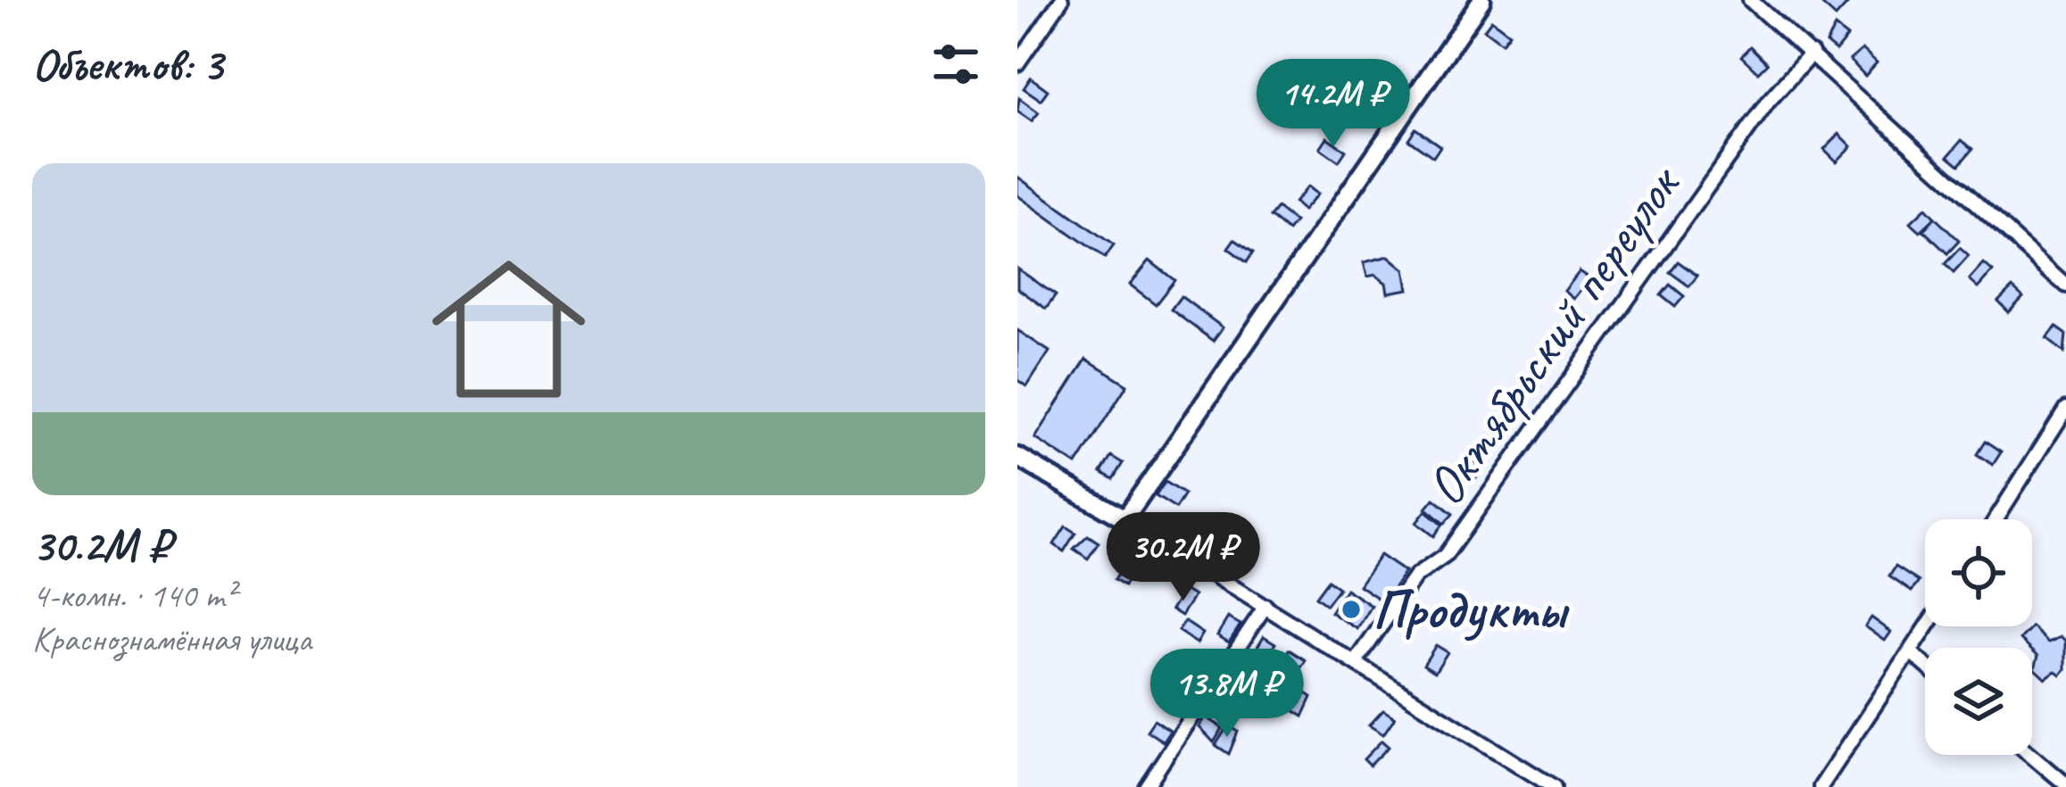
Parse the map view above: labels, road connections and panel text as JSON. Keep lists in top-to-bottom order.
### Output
{
  "streets": {
    "street": ["Октябрьский переулок"]
  },
  "places": ["Продукты"],
  "page": {
    "heading": "Объектов: 3",
    "price": ["14.2M ₽", "30.2M ₽", "13.8M ₽"],
    "list": [
      {
        "name": "30.2M ₽",
        "note": "4-комн. · 140 m² · Краснознамённая улица"
      }
    ]
  }
}
